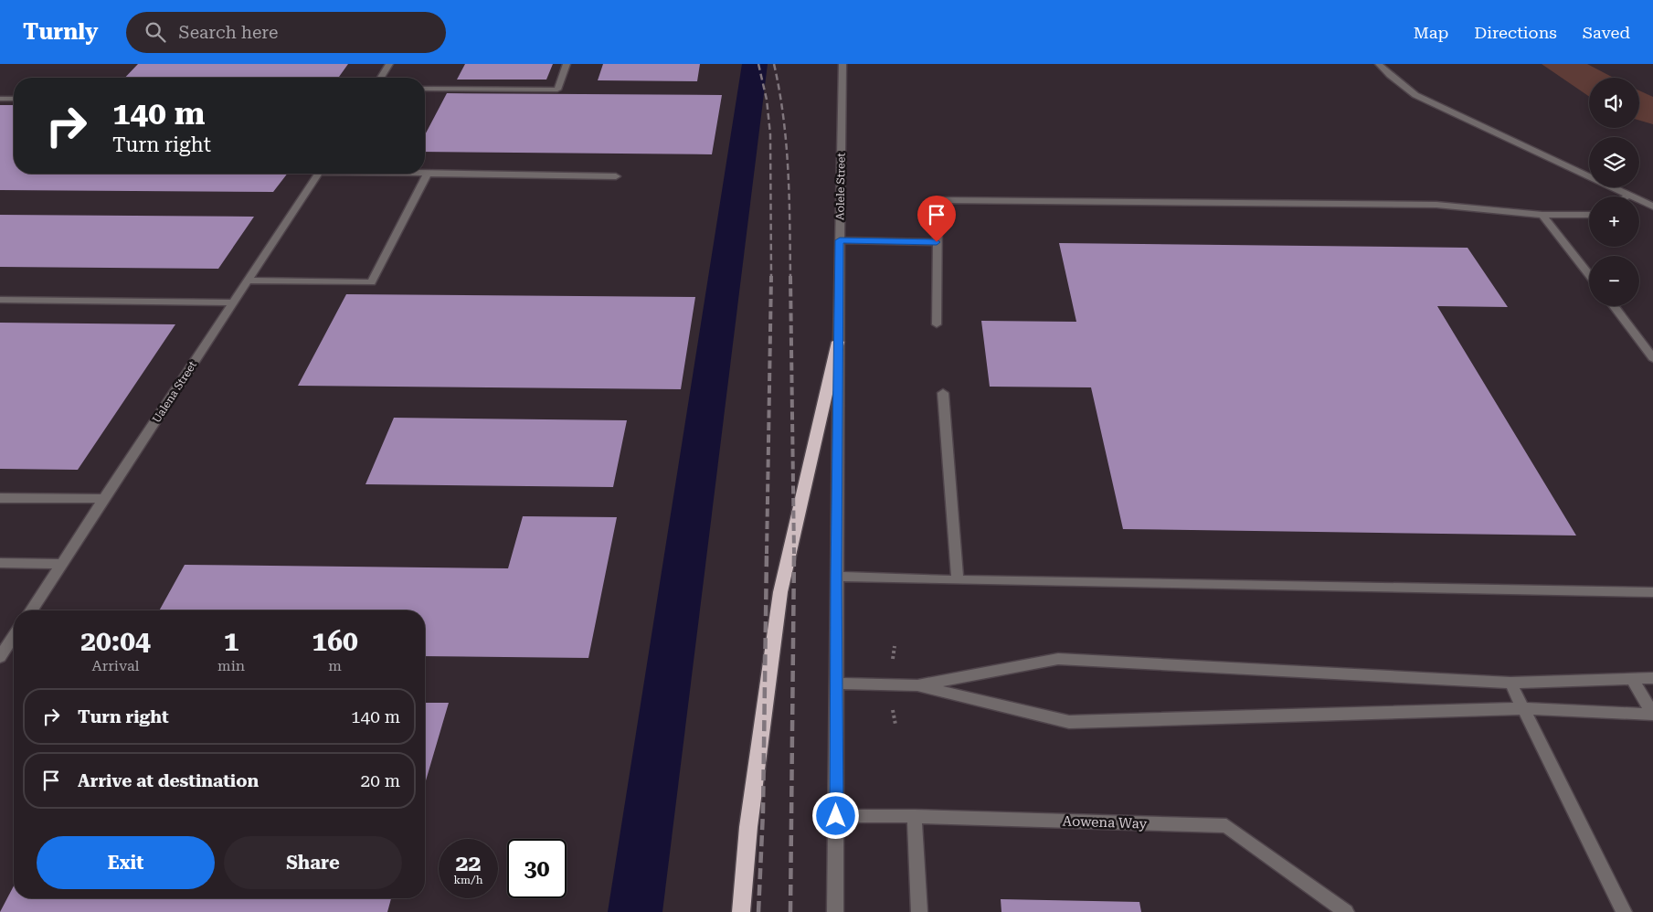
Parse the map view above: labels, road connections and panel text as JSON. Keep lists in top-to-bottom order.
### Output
{
  "streets": {
    "street": ["Aolele Street", "Ualena Street", "Aowena Way"]
  },
  "crossings": [
    ["Aolele Street", "Aowena Way"]
  ],
  "page": {
    "header": "Turnly",
    "search": "Search here",
    "nav": ["Map", "Directions", "Saved"],
    "map_buttons": ["+", "−"],
    "turn": ["140 m", "Turn right"],
    "eta": [
      "20:04",
      "Arrival",
      "1",
      "min",
      "160",
      "m"
    ],
    "list": [
      {
        "name": "Turn right",
        "value": "140 m"
      },
      {
        "name": "Arrive at destination",
        "value": "20 m"
      }
    ],
    "buttons": ["Exit", "Share"],
    "speed": "22 km/h",
    "limit": "30"
  }
}
